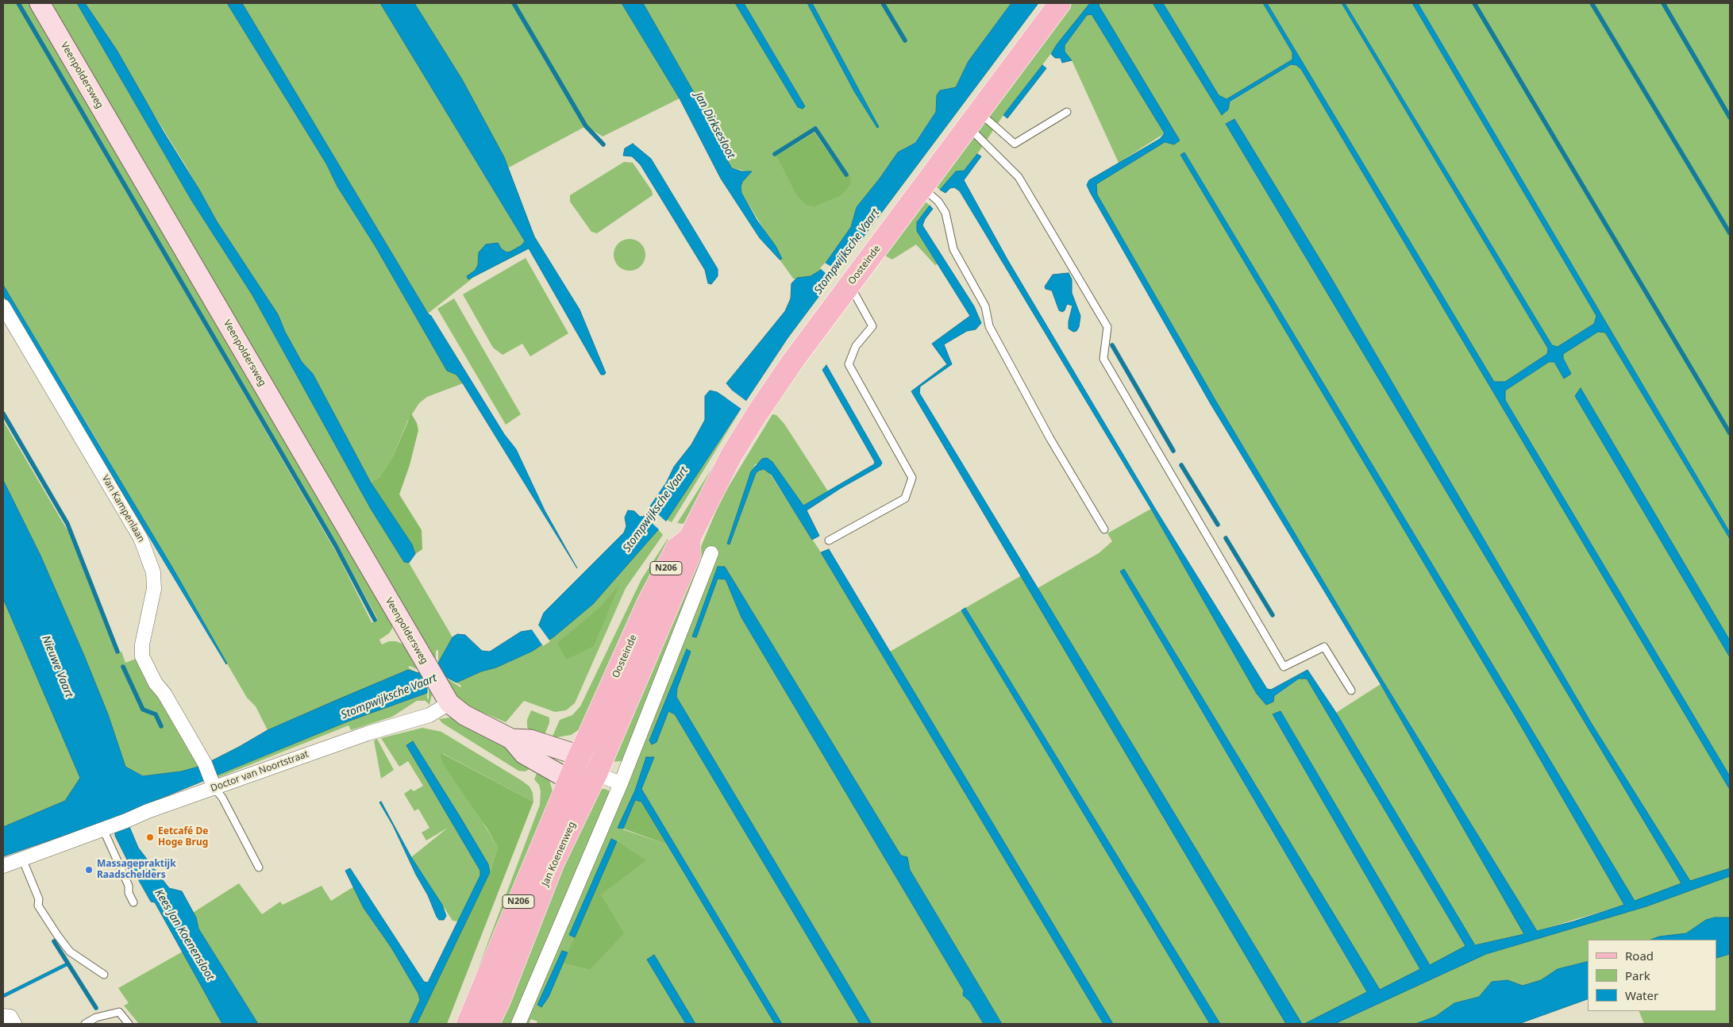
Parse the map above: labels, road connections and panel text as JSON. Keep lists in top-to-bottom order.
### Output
{
  "streets": {
    "main road": ["Oosteinde", "N206", "Jan Koenenweg"],
    "street": ["Veenpoldersweg", "Van Kampenlaan", "Doctor van Noortstraat"]
  },
  "crossings": [
    ["Veenpoldersweg", "Doctor van Noortstraat"],
    ["Oosteinde", "Jan Koenenweg"],
    ["Van Kampenlaan", "Doctor van Noortstraat"]
  ],
  "water": [
    "Jan Dirksesloot",
    "Stompwijksche Vaart",
    "Nieuwe Vaart",
    "Kees Jan Koenensloot"
  ],
  "places": ["Eetcafé De Hoge Brug", "Massagepraktijk Raadschelders"],
  "legend": ["Road", "Park", "Water"]
}
